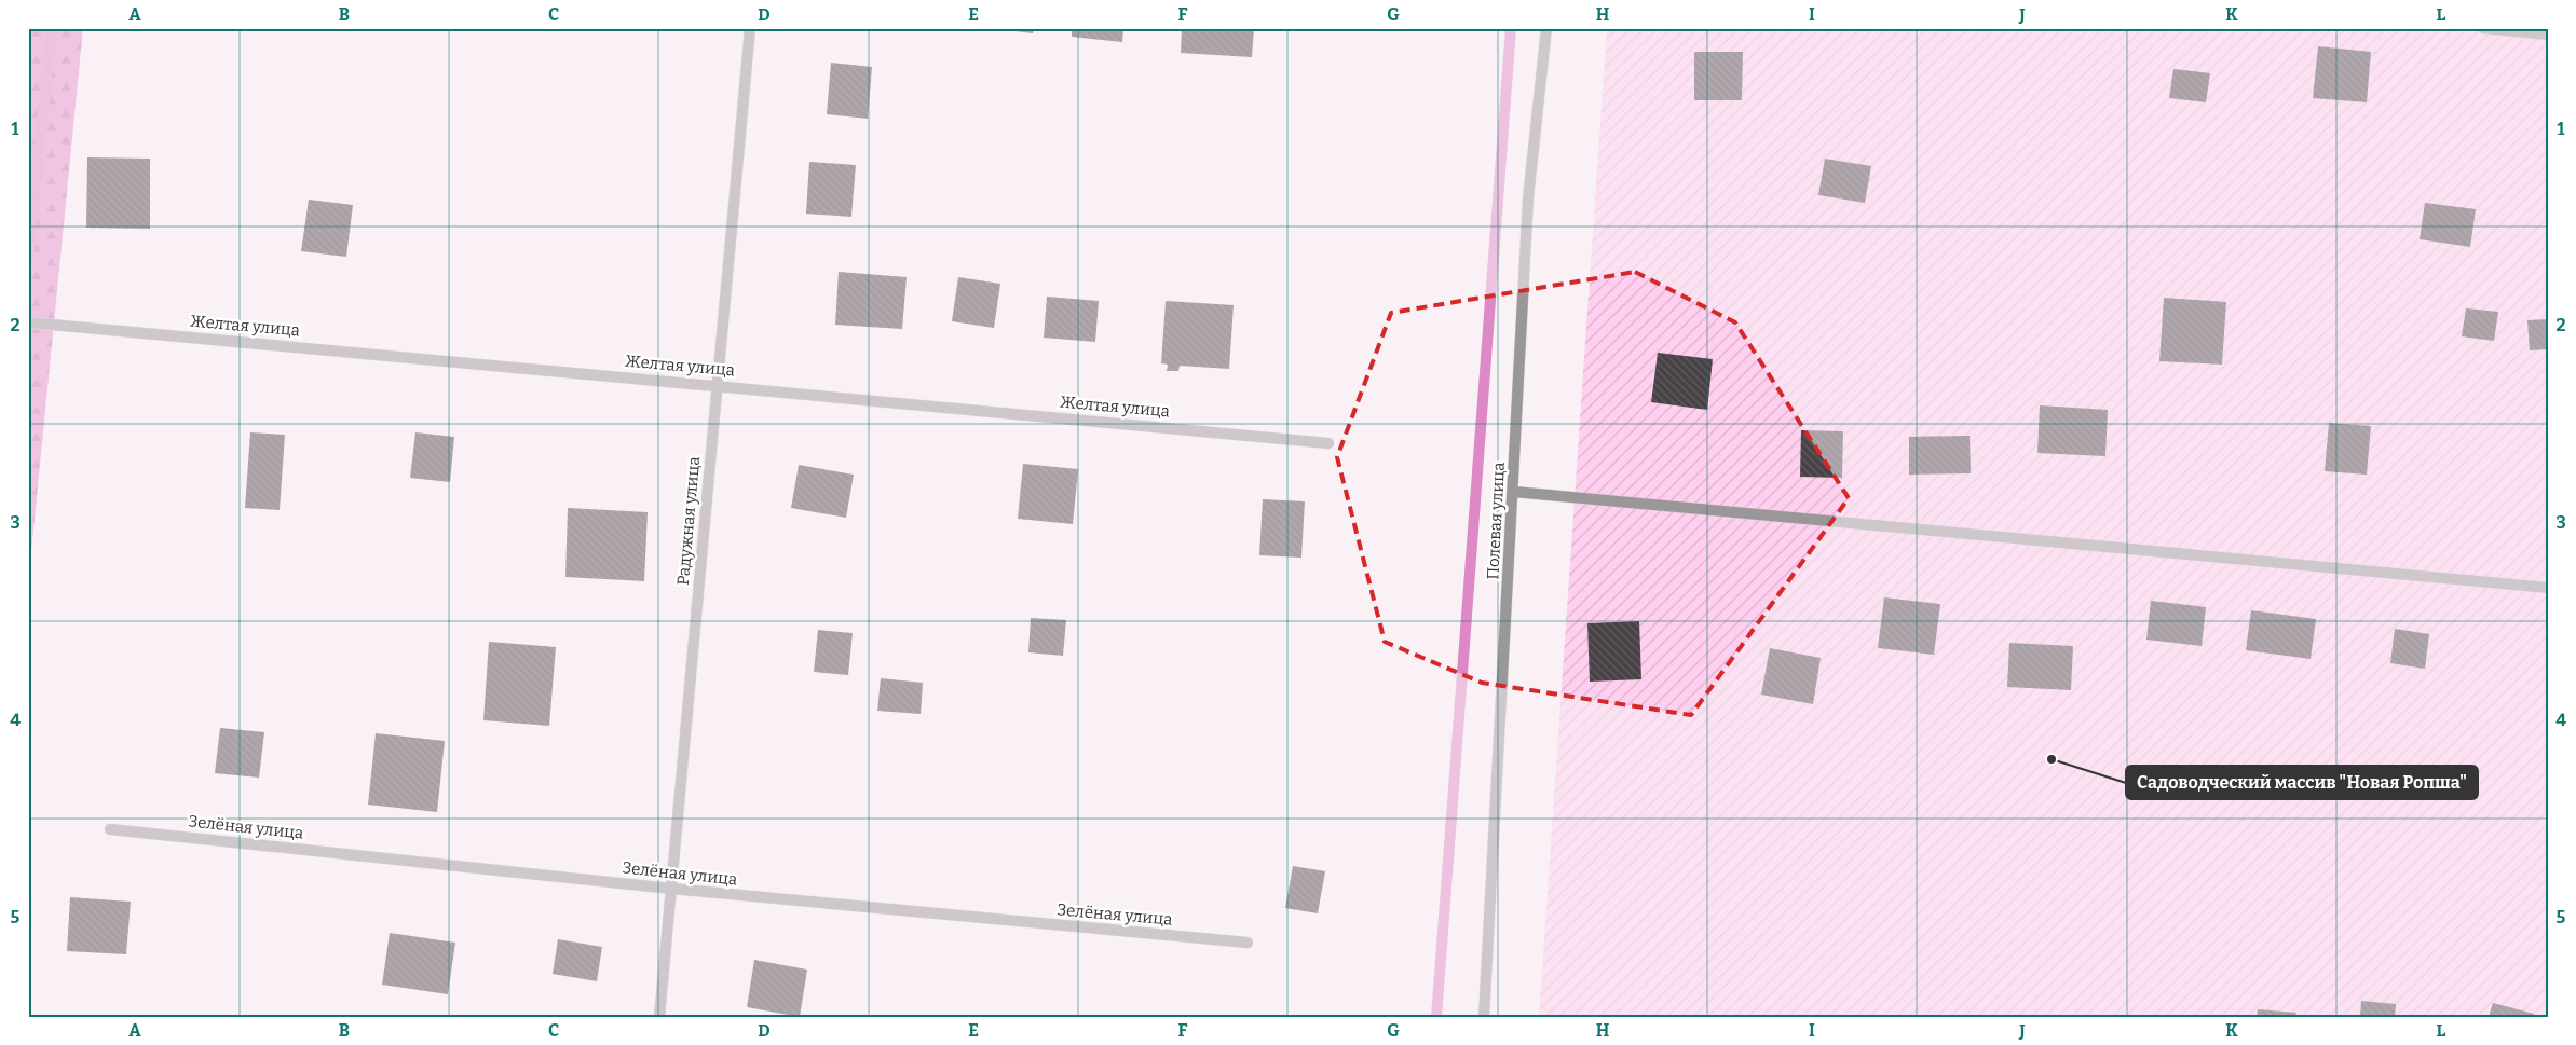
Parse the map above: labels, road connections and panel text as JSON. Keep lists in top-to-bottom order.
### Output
{
  "streets": {
    "street": [
      "Желтая улица",
      "Радужная улица",
      "Полевая улица",
      "Зелёная улица"
    ]
  },
  "crossings": [
    ["Желтая улица", "Радужная улица"],
    ["Радужная улица", "Зелёная улица"]
  ],
  "places": ["Садоводческий массив \"Новая Ропша\""],
  "grid": {
    "columns": [
      "A",
      "B",
      "C",
      "D",
      "E",
      "F",
      "G",
      "H",
      "I",
      "J",
      "K",
      "L"
    ],
    "rows": [
      "1",
      "2",
      "3",
      "4",
      "5"
    ]
  }
}
